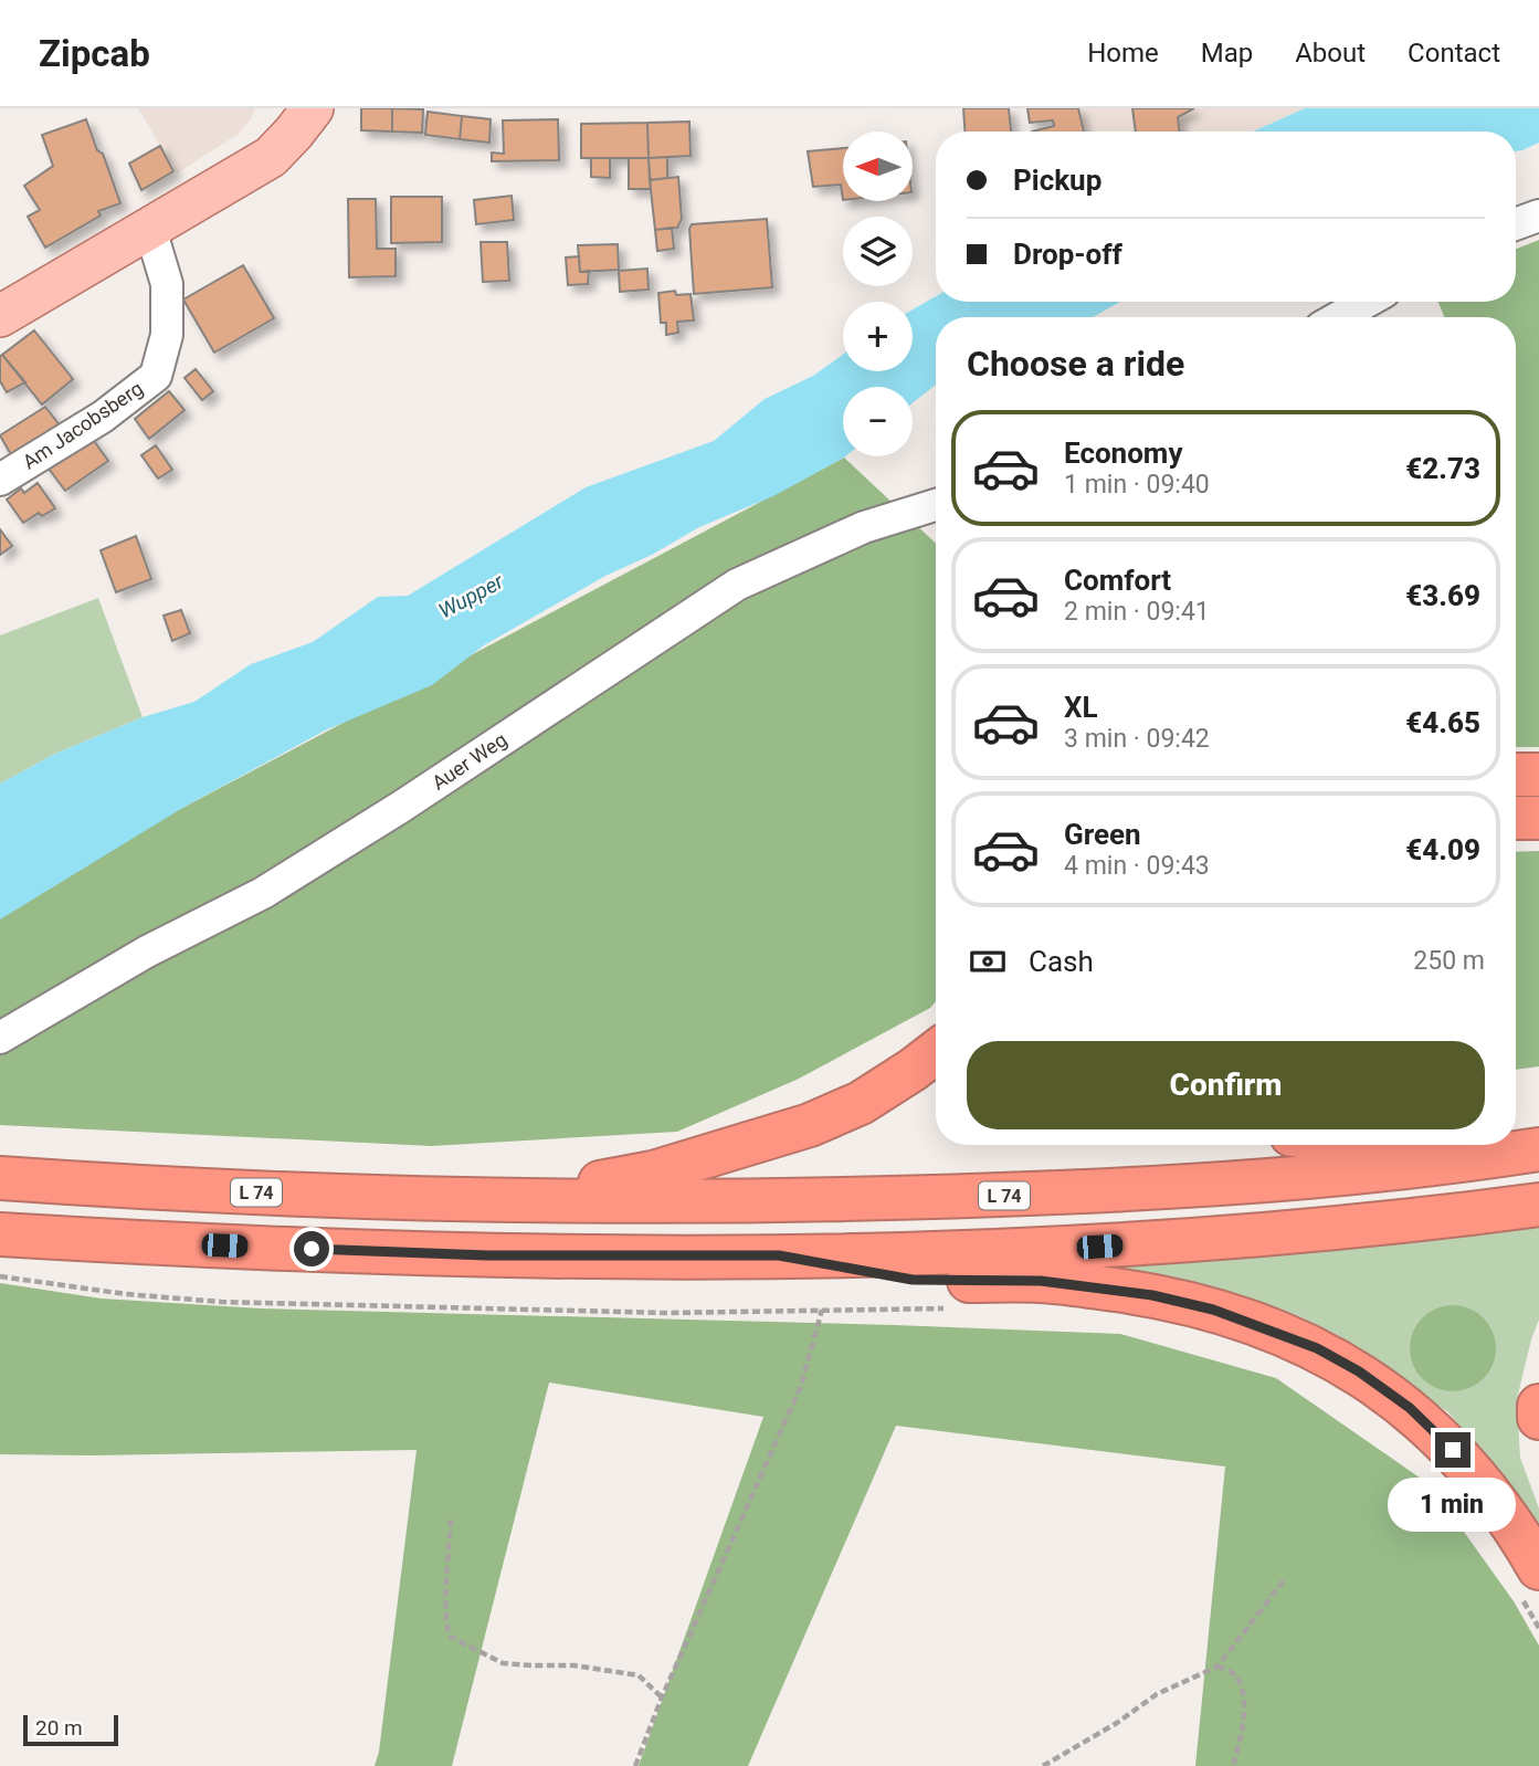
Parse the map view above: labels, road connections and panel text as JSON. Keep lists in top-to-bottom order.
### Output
{
  "streets": {
    "highway": ["L 74"],
    "street": ["Am Jacobsberg", "Auer Weg"]
  },
  "water": ["Wupper"],
  "scale_bar": "20 m",
  "north": "left",
  "page": {
    "header": "Zipcab",
    "nav": [
      "Home",
      "Map",
      "About",
      "Contact"
    ],
    "map_buttons": ["+", "−"],
    "banner": ["Pickup", "Drop-off"],
    "heading": "Choose a ride",
    "list": [
      {
        "name": "Economy",
        "note": "1 min · 09:40",
        "value": "€2.73"
      },
      {
        "name": "Comfort",
        "note": "2 min · 09:41",
        "value": "€3.69"
      },
      {
        "name": "XL",
        "note": "3 min · 09:42",
        "value": "€4.65"
      },
      {
        "name": "Green",
        "note": "4 min · 09:43",
        "value": "€4.09"
      }
    ],
    "pay": ["Cash", "250 m"],
    "buttons": "Confirm",
    "bubble": "1 min",
    "scale": "20 m"
  }
}
